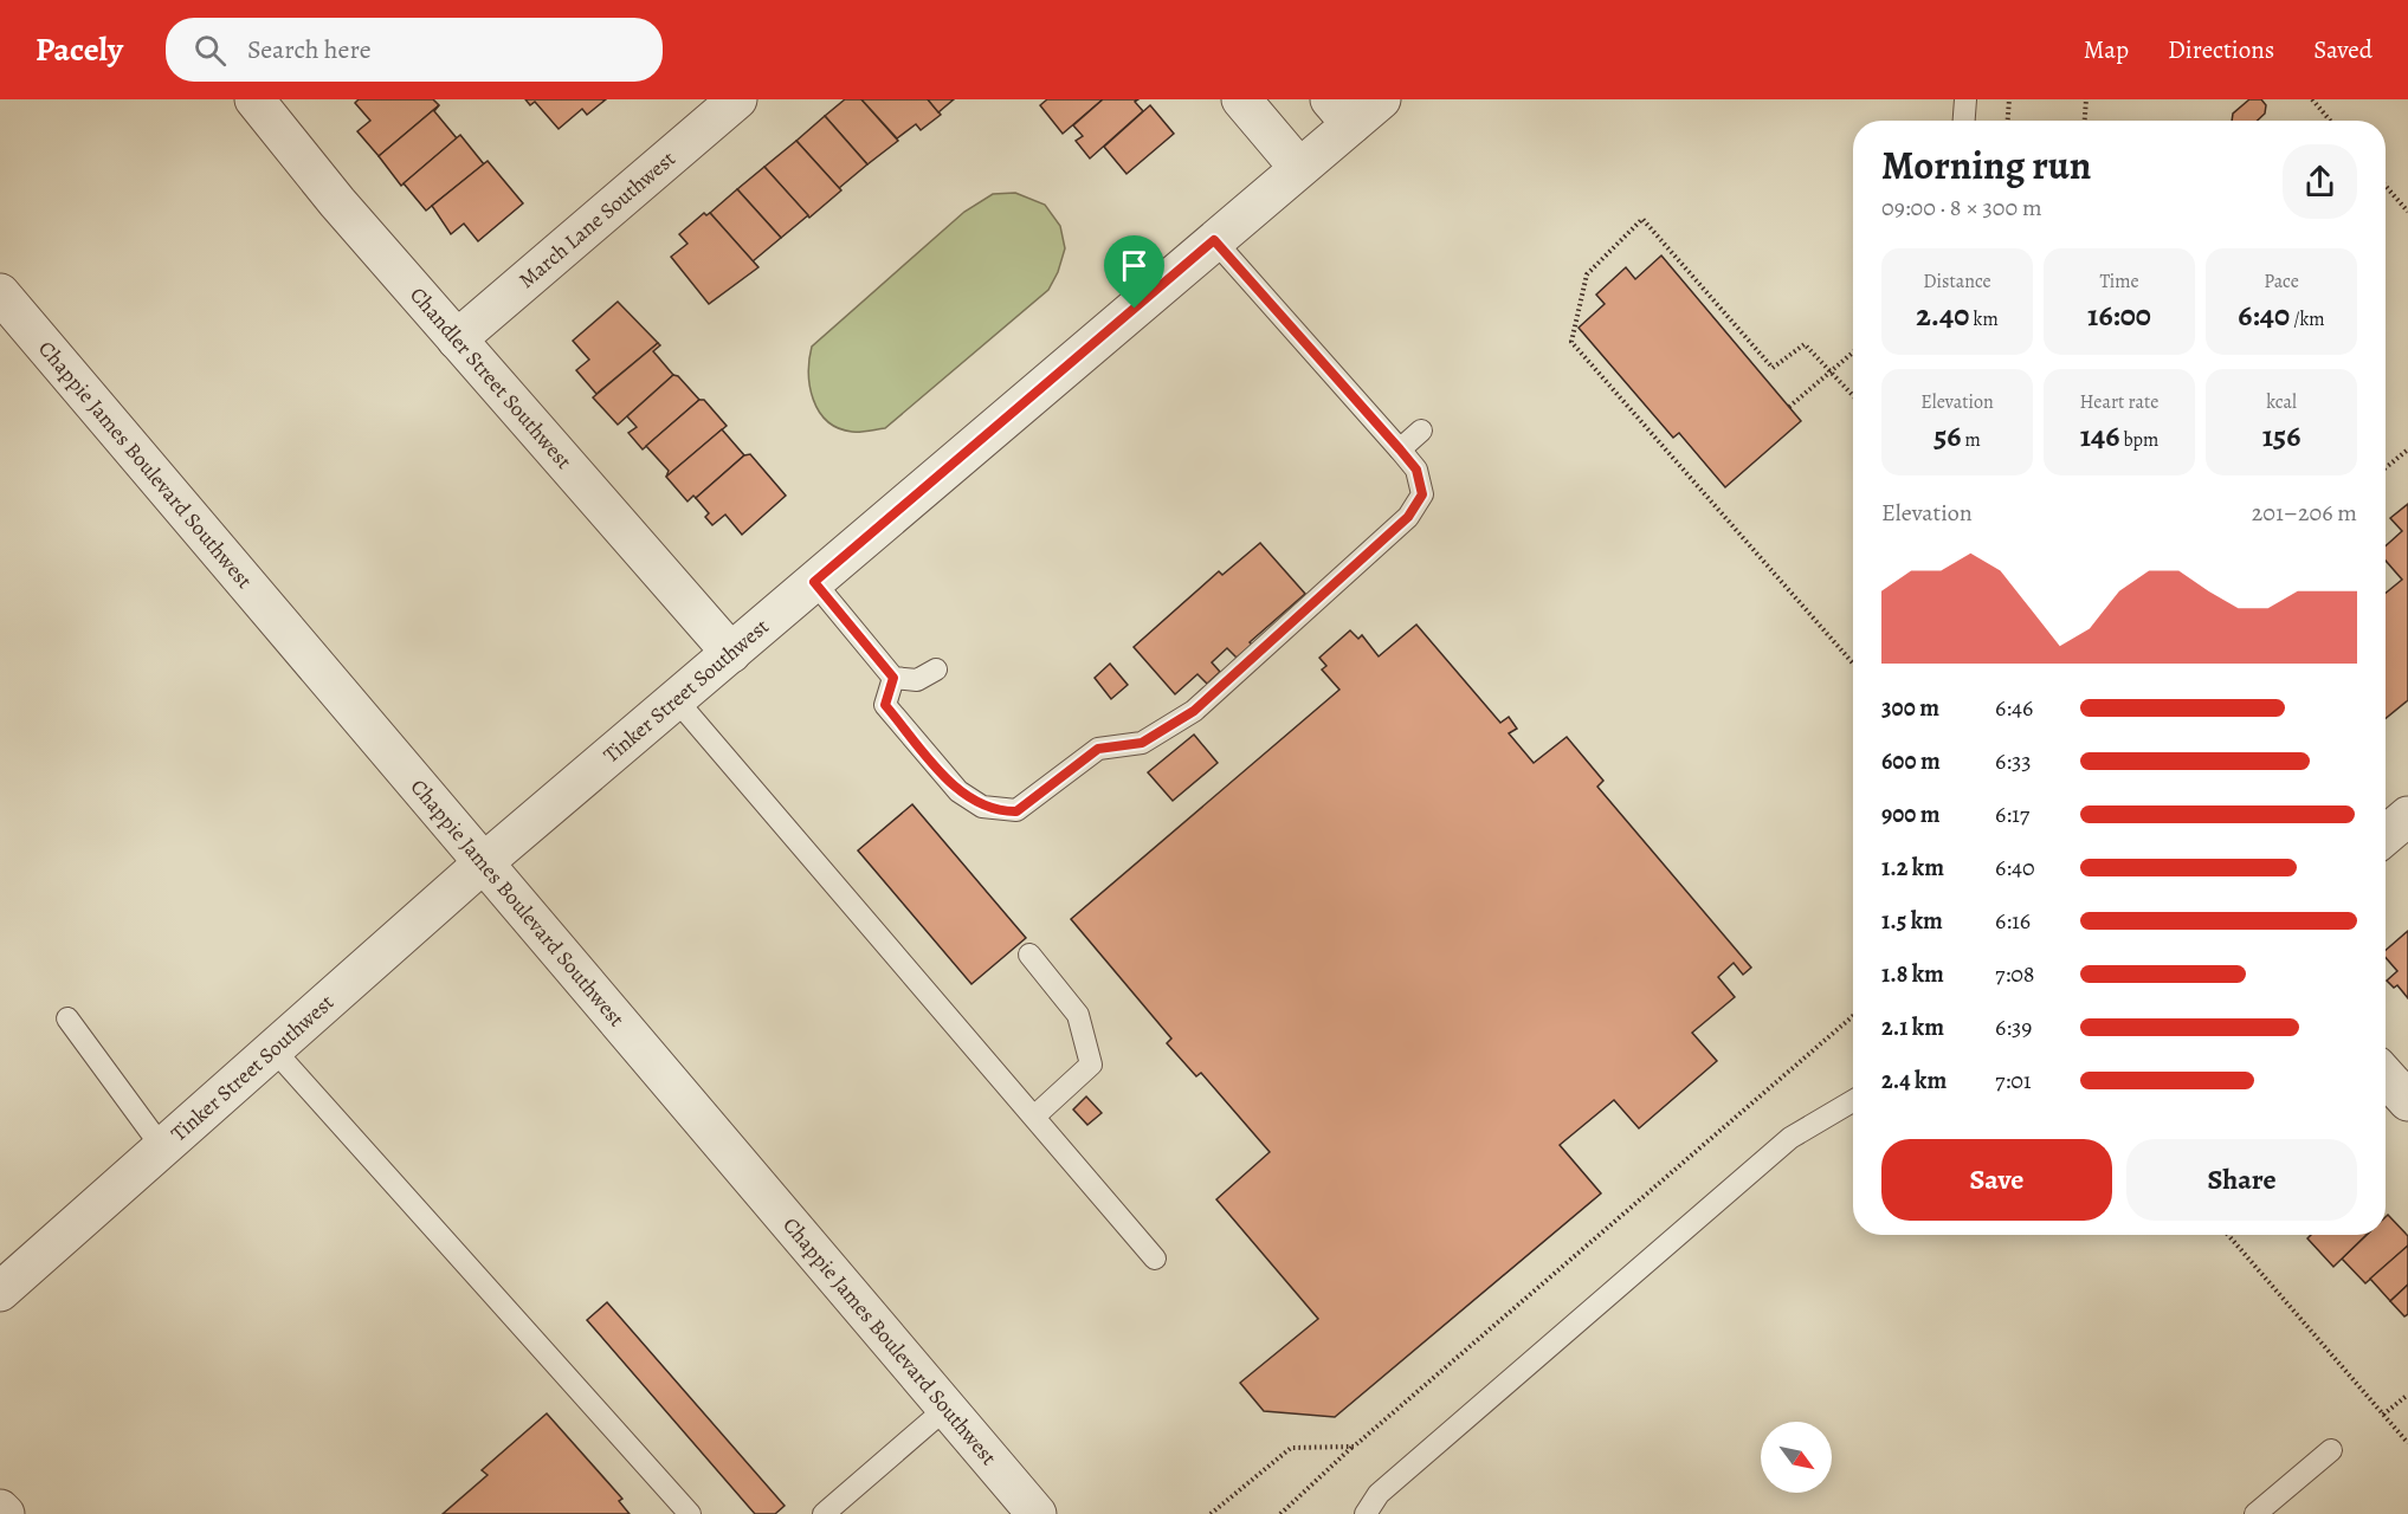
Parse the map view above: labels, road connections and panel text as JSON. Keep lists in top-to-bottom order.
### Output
{
  "streets": {
    "street": [
      "March Lane Southwest",
      "Chandler Street Southwest",
      "Chappie James Boulevard Southwest",
      "Tinker Street Southwest"
    ]
  },
  "crossings": [
    ["March Lane Southwest", "Chandler Street Southwest"],
    ["Chandler Street Southwest", "Tinker Street Southwest"],
    ["Chappie James Boulevard Southwest", "Tinker Street Southwest"]
  ],
  "north": "bottom right",
  "page": {
    "header": "Pacely",
    "search": "Search here",
    "nav": ["Map", "Directions", "Saved"],
    "heading": ["Morning run", "09:00 · 8 × 300 m"],
    "stats": [
      ["Distance", "2.40 km"],
      ["Time", "16:00"],
      ["Pace", "6:40 /km"],
      ["Elevation", "56 m"],
      ["Heart rate", "146 bpm"],
      ["kcal", "156"]
    ],
    "chart": ["Elevation", "201–206 m"],
    "list": [
      {
        "name": "300 m",
        "note": "6:46"
      },
      {
        "name": "600 m",
        "note": "6:33"
      },
      {
        "name": "900 m",
        "note": "6:17"
      },
      {
        "name": "1.2 km",
        "note": "6:40"
      },
      {
        "name": "1.5 km",
        "note": "6:16"
      },
      {
        "name": "1.8 km",
        "note": "7:08"
      },
      {
        "name": "2.1 km",
        "note": "6:39"
      },
      {
        "name": "2.4 km",
        "note": "7:01"
      }
    ],
    "buttons": ["Save", "Share"]
  }
}
